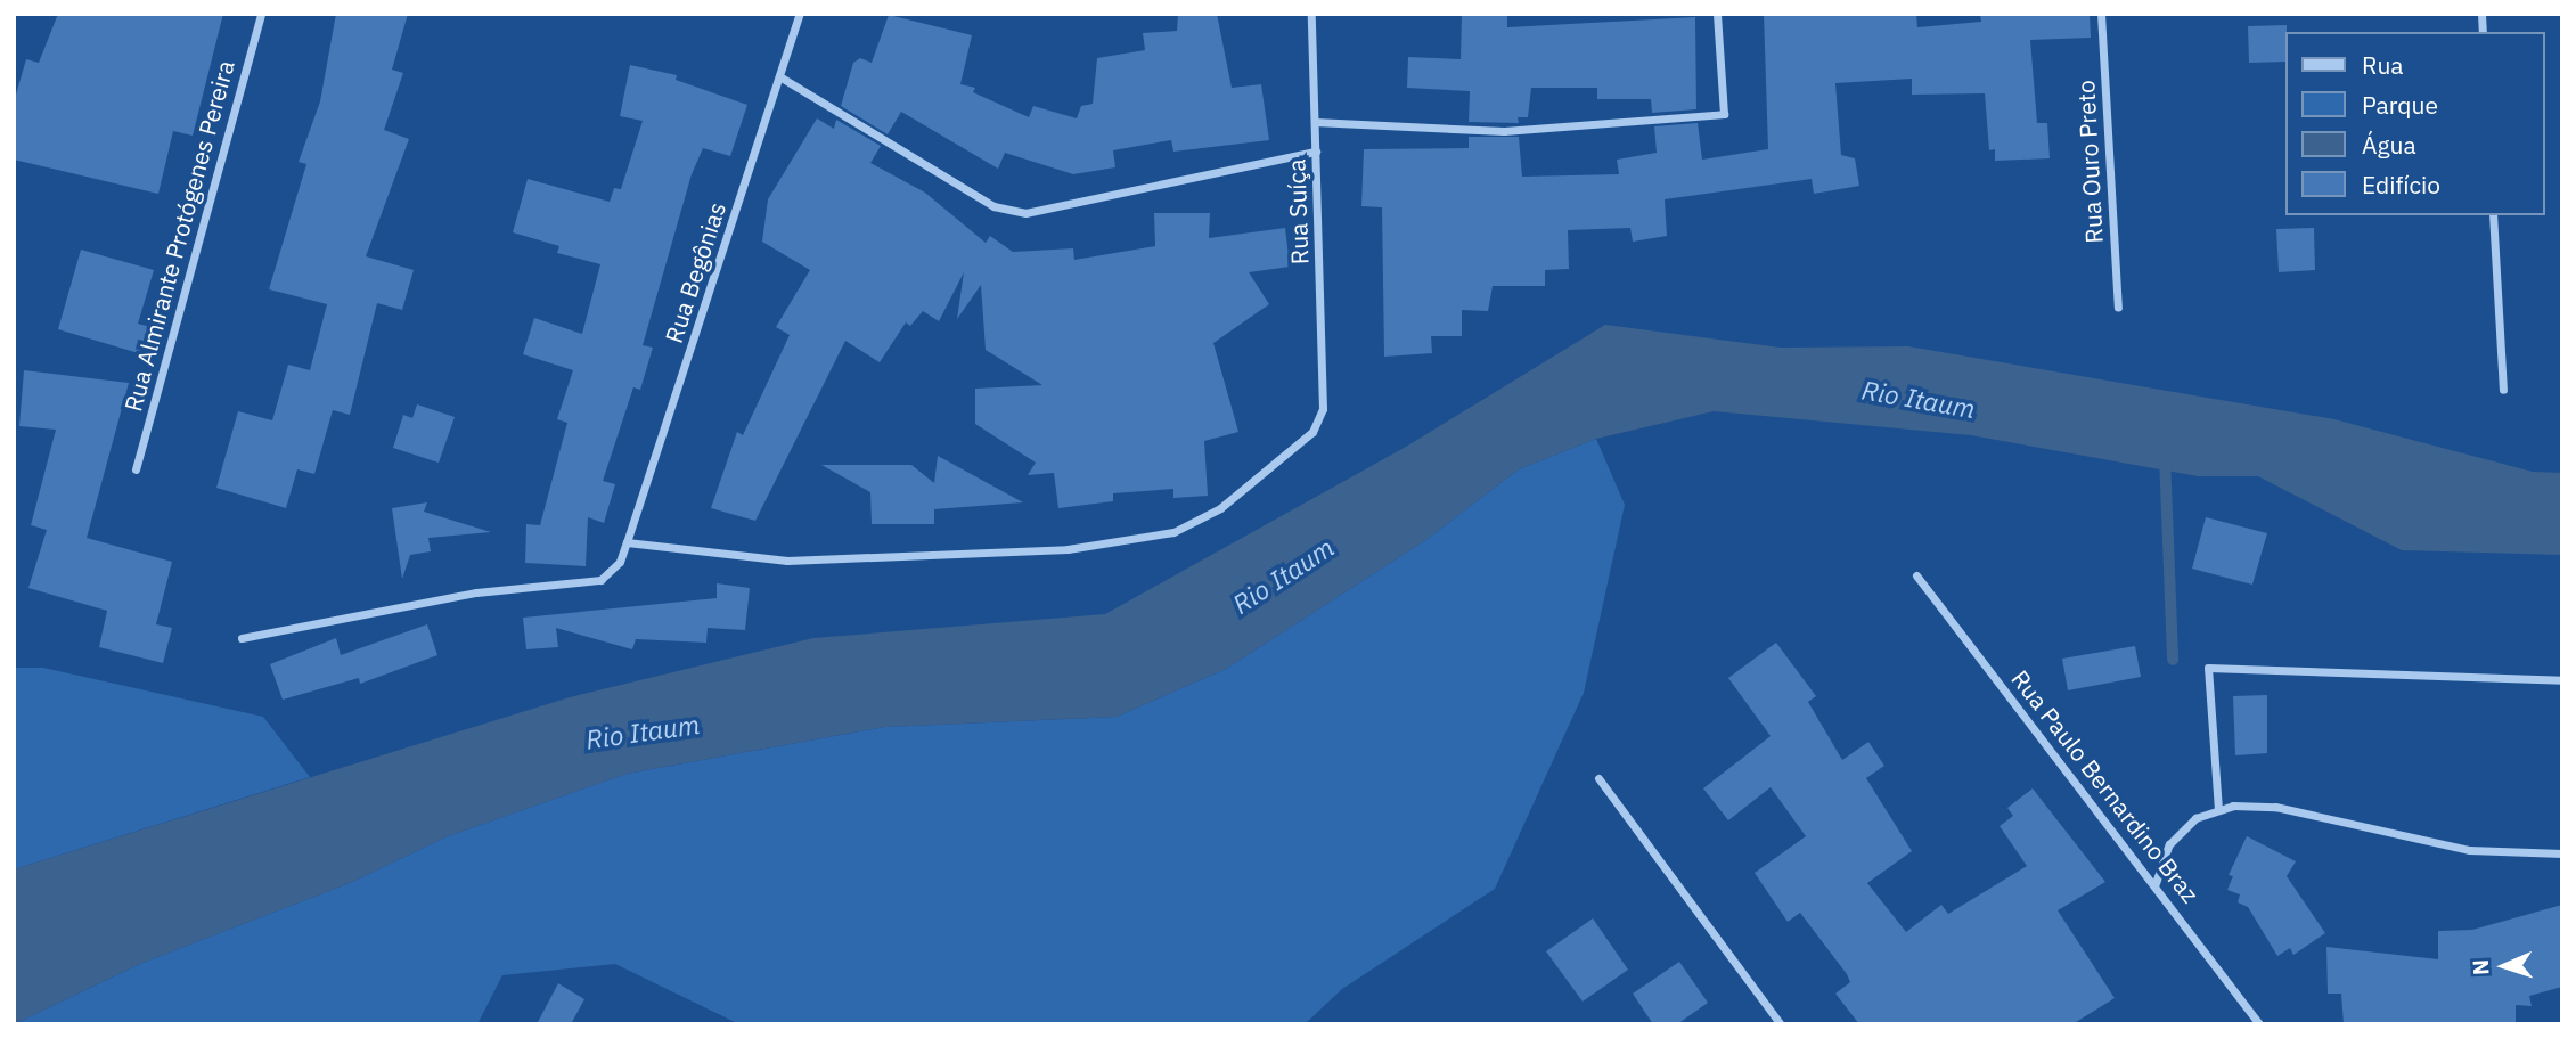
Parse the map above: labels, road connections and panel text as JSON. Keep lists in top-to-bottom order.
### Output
{
  "streets": {
    "street": [
      "Rua Ouro Preto",
      "Rua Suíça",
      "Rua Almirante Protógenes Pereira",
      "Rua Begônias",
      "Rua Paulo Bernardino Braz"
    ]
  },
  "crossings": [
    ["Rua Suíça", "Rua Begônias"]
  ],
  "water": ["Rio Itaum"],
  "legend": [
    "Rua",
    "Parque",
    "Água",
    "Edifício"
  ],
  "north": "left"
}
